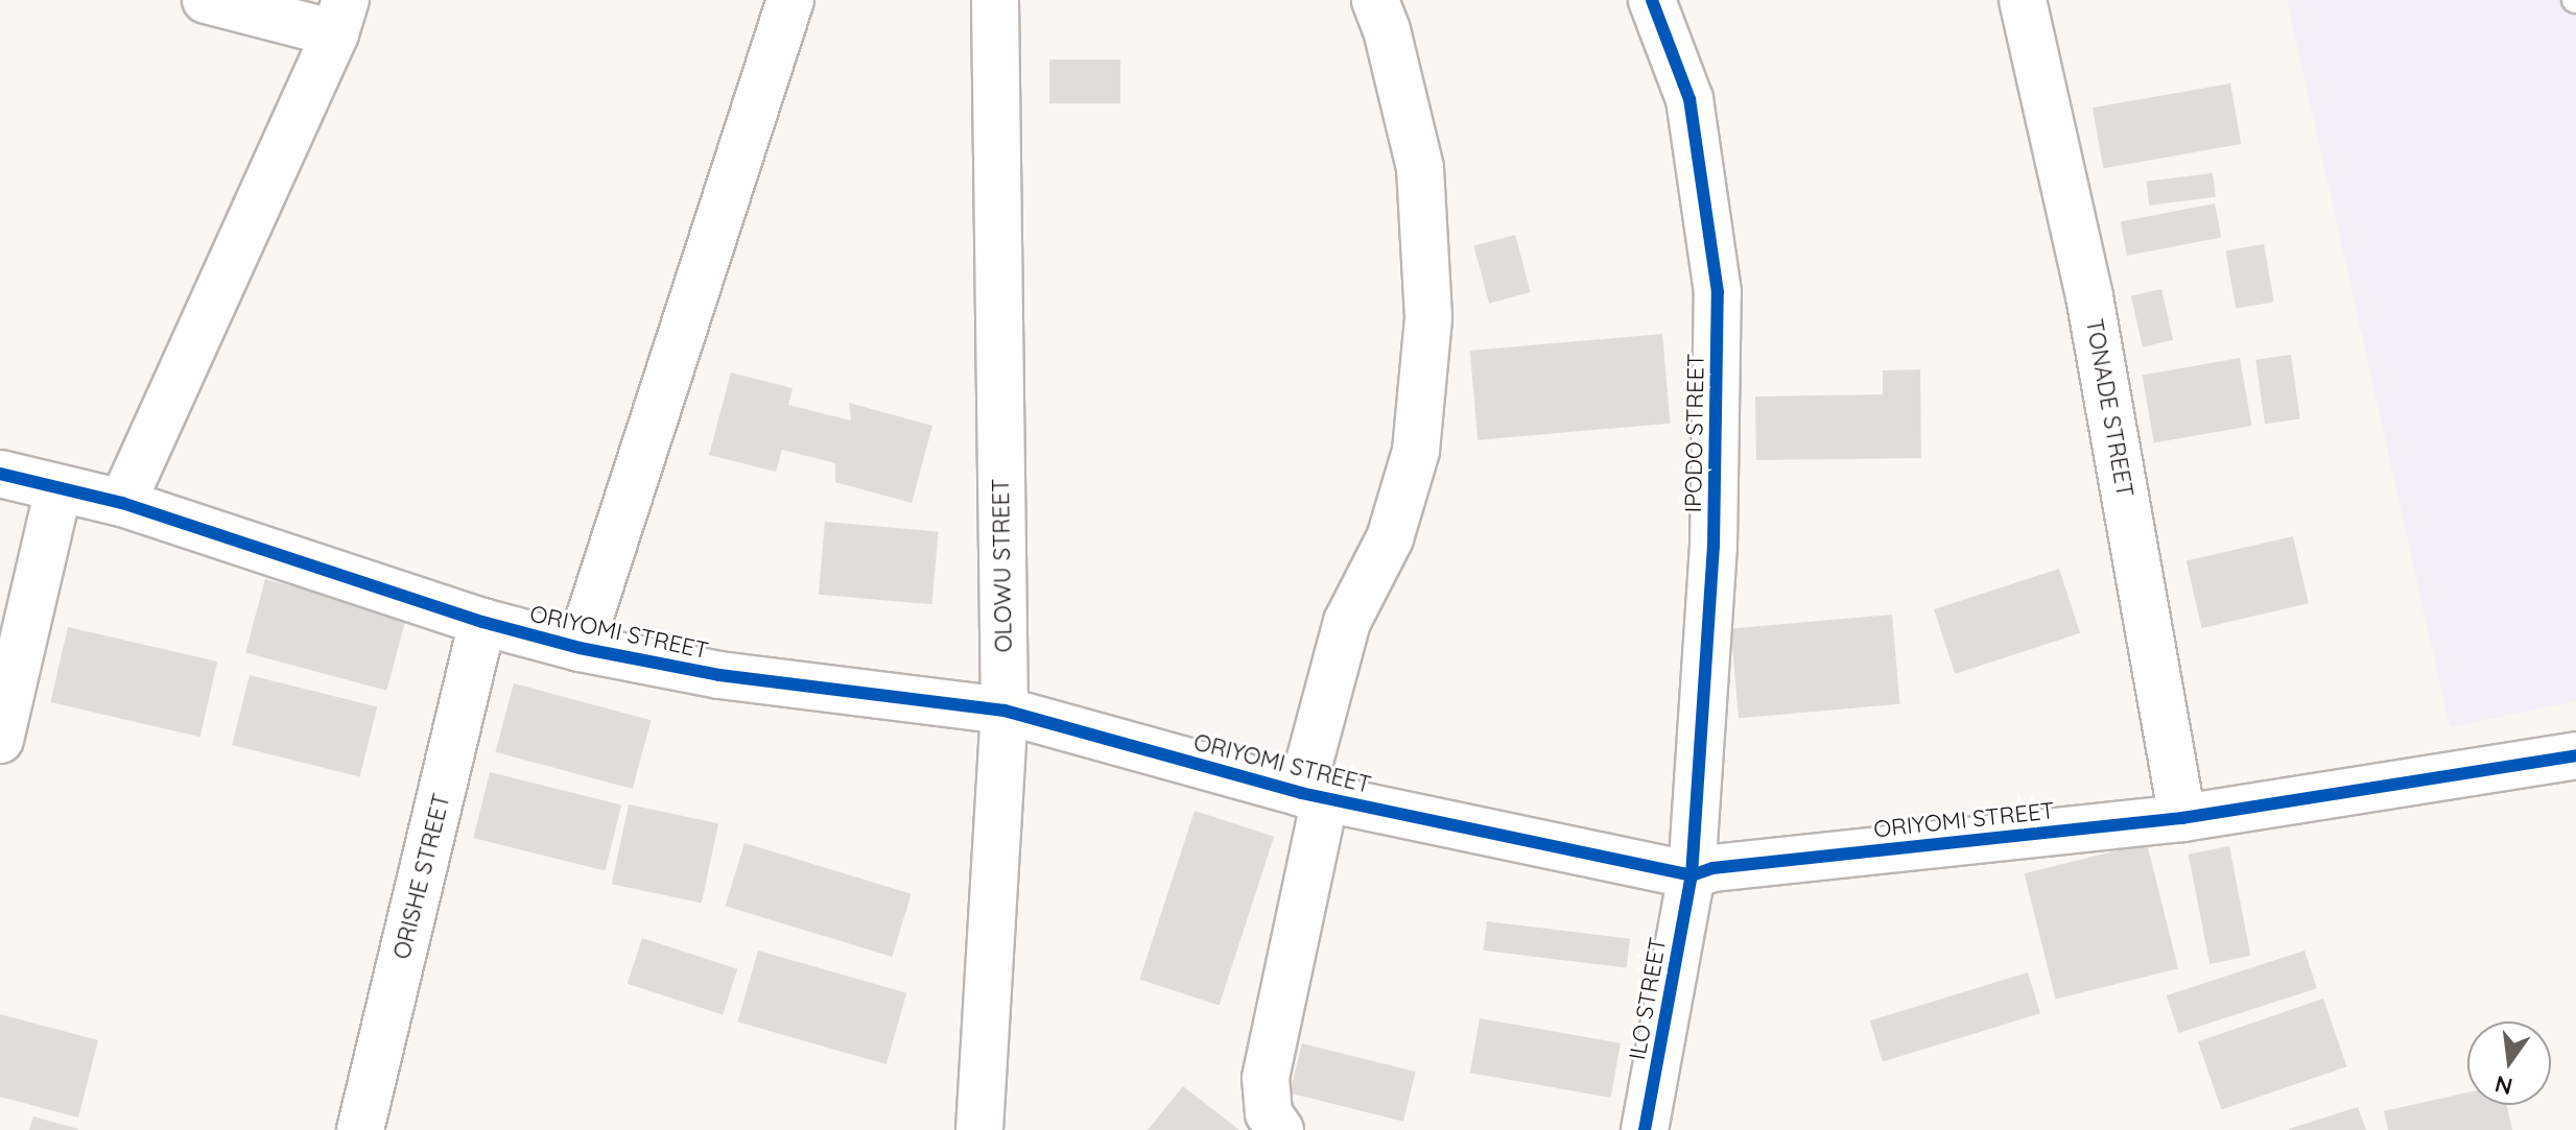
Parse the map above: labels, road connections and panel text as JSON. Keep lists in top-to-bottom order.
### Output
{
  "streets": {
    "street": [
      "TONADE STREET",
      "IPODO STREET",
      "OLOWU STREET",
      "ORIYOMI STREET",
      "ORISHE STREET",
      "ILO STREET"
    ]
  },
  "crossings": [
    ["TONADE STREET", "ORIYOMI STREET"],
    ["IPODO STREET", "ORIYOMI STREET"],
    ["IPODO STREET", "ILO STREET"],
    ["OLOWU STREET", "ORIYOMI STREET"],
    ["ORIYOMI STREET", "ORISHE STREET"],
    ["ORIYOMI STREET", "ILO STREET"]
  ],
  "north": "bottom"
}
